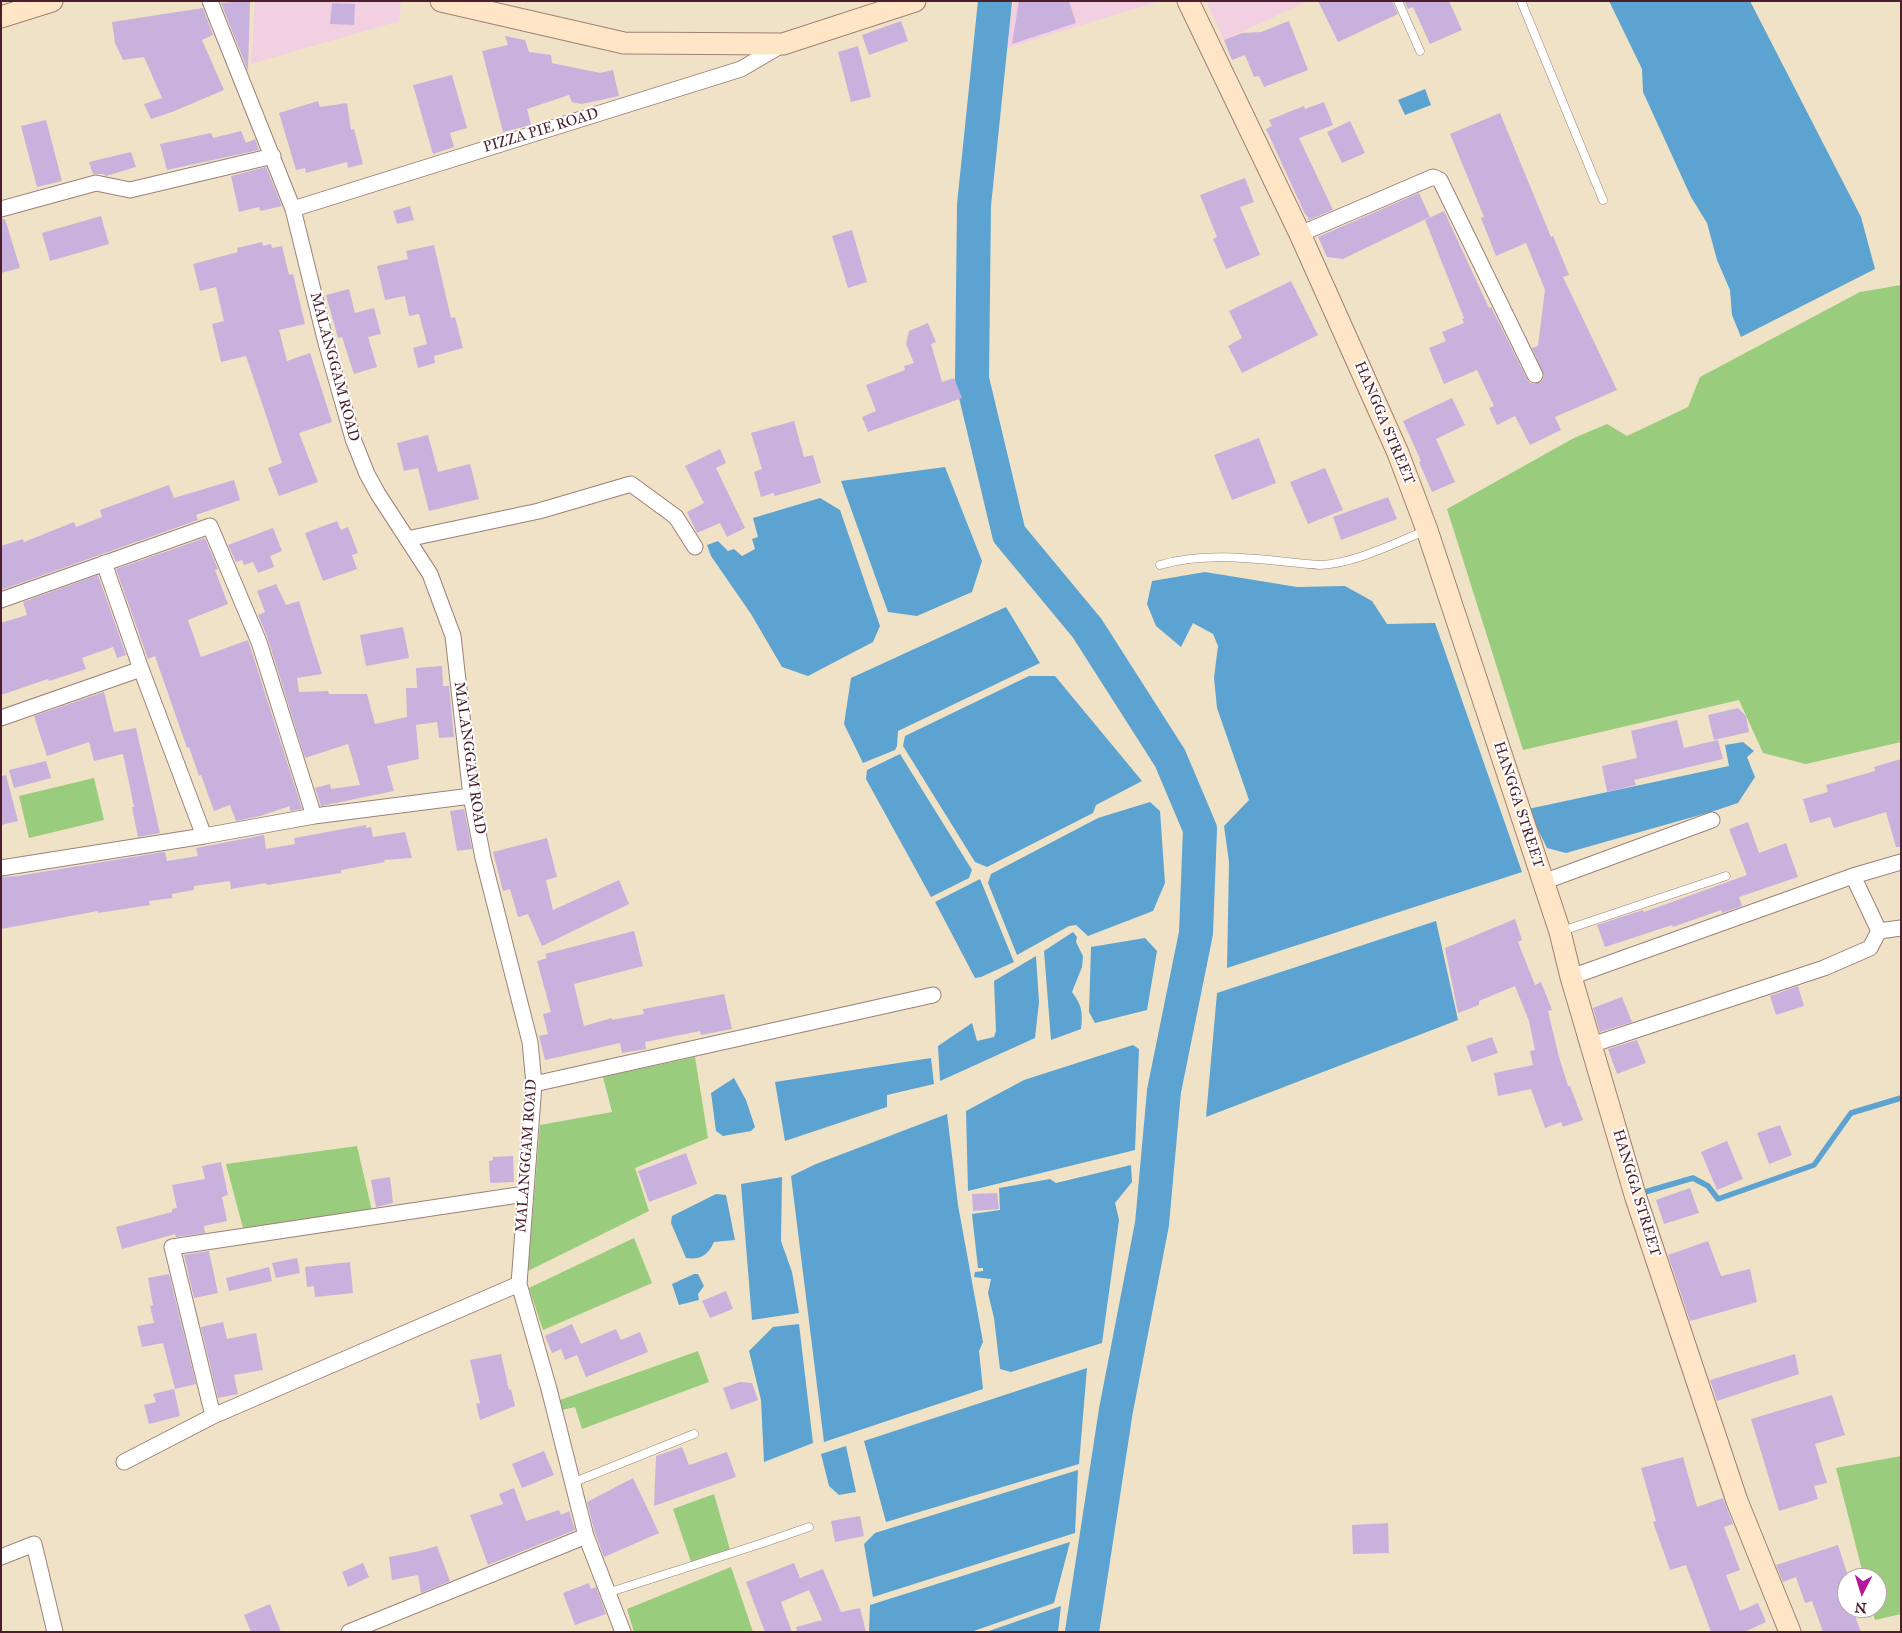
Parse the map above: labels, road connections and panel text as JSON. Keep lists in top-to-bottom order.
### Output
{
  "streets": {
    "street": ["PIZZA PIE ROAD", "MALANGGAM ROAD", "HANGGA STREET"]
  },
  "crossings": [
    ["PIZZA PIE ROAD", "MALANGGAM ROAD"]
  ],
  "north": "bottom"
}
